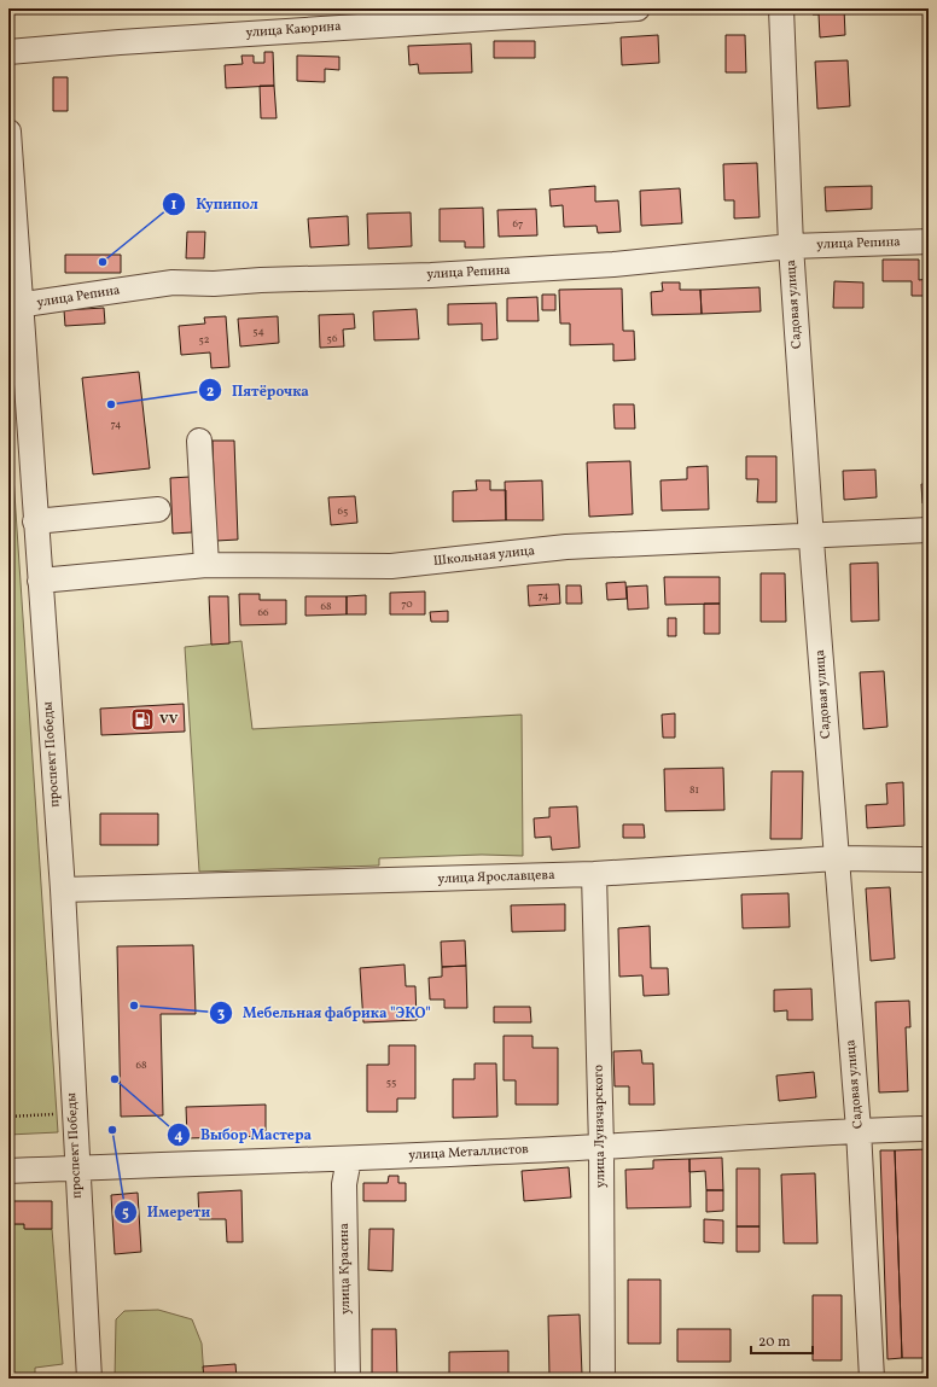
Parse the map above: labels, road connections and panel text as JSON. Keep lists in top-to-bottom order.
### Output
{
  "streets": {
    "street": [
      "улица Каюрина",
      "улица Репина",
      "Садовая улица",
      "Школьная улица",
      "проспект Победы",
      "улица Ярославцева",
      "улица Луначарского",
      "улица Металлистов",
      "улица Красина"
    ]
  },
  "crossings": [
    ["улица Репина", "Садовая улица"],
    ["улица Репина", "проспект Победы"],
    ["Садовая улица", "Школьная улица"],
    ["Садовая улица", "улица Ярославцева"],
    ["Садовая улица", "улица Металлистов"],
    ["Школьная улица", "проспект Победы"],
    ["проспект Победы", "улица Ярославцева"],
    ["проспект Победы", "улица Металлистов"],
    ["улица Ярославцева", "улица Луначарского"],
    ["улица Луначарского", "улица Металлистов"],
    ["улица Металлистов", "улица Красина"]
  ],
  "places": {
    "other": [
      "Купипол",
      "Пятёрочка",
      "Мебельная фабрика \"ЭКО\"",
      "Выбор Мастера",
      "Имерети"
    ],
    "fuel station": ["VV"]
  },
  "house_numbers": [
    "67",
    "54",
    "56",
    "52",
    "74",
    "65",
    "74",
    "70",
    "68",
    "66",
    "81",
    "68",
    "55"
  ],
  "scale_bar": "20 m"
}
